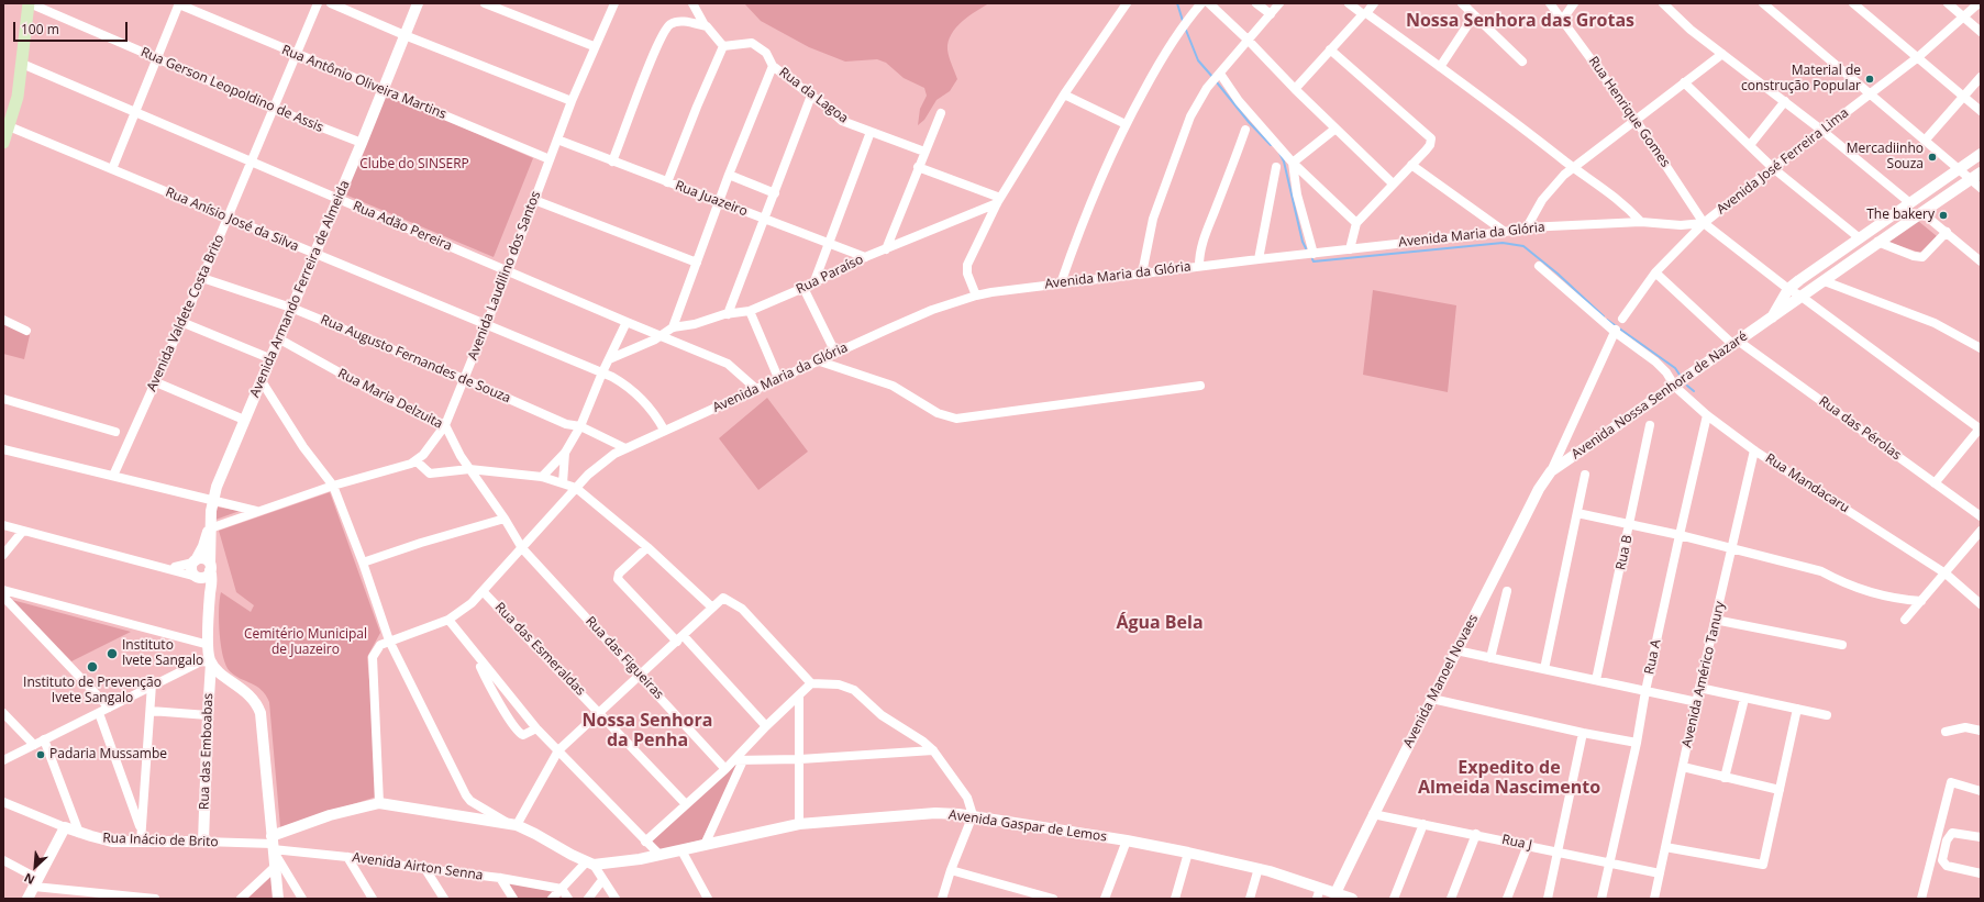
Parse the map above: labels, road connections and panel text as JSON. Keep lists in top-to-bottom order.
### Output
{
  "streets": {
    "street": [
      "Rua Antônio Oliveira Martins",
      "Rua Gerson Leopoldino de Assis",
      "Rua da Lagoa",
      "Rua Henrique Gomes",
      "Avenida José Ferreira Lima",
      "Rua Juazeiro",
      "Rua Anísio José da Silva",
      "Rua Adão Pereira",
      "Avenida Maria da Glória",
      "Rua Paraíso",
      "Avenida Laudilino dos Santos",
      "Avenida Armando Ferreira de Almeida",
      "Avenida Valdete Costa Brito",
      "Rua Augusto Fernandes de Souza",
      "Avenida Nossa Senhora de Nazaré",
      "Rua Maria Delzuita",
      "Rua das Pérolas",
      "Rua Mandacaru",
      "Rua B",
      "Rua das Esmeraldas",
      "Rua A",
      "Rua das Figueiras",
      "Avenida Américo Tanury",
      "Avenida Manoel Novaes",
      "Rua das Emboabas",
      "Avenida Gaspar de Lemos",
      "Rua Inácio de Brito",
      "Rua J",
      "Avenida Airton Senna"
    ]
  },
  "crossings": [
    ["Rua Antônio Oliveira Martins", "Avenida Laudilino dos Santos"],
    ["Rua Antônio Oliveira Martins", "Avenida Armando Ferreira de Almeida"],
    ["Rua Antônio Oliveira Martins", "Avenida Valdete Costa Brito"],
    ["Rua Gerson Leopoldino de Assis", "Avenida Armando Ferreira de Almeida"],
    ["Rua Gerson Leopoldino de Assis", "Avenida Valdete Costa Brito"],
    ["Rua Henrique Gomes", "Avenida José Ferreira Lima"],
    ["Rua Henrique Gomes", "Avenida Maria da Glória"],
    ["Rua Henrique Gomes", "Avenida Nossa Senhora de Nazaré"],
    ["Avenida José Ferreira Lima", "Avenida Maria da Glória"],
    ["Avenida José Ferreira Lima", "Rua das Pérolas"],
    ["Rua Juazeiro", "Rua Paraíso"],
    ["Rua Juazeiro", "Avenida Laudilino dos Santos"],
    ["Rua Anísio José da Silva", "Avenida Maria da Glória"],
    ["Rua Anísio José da Silva", "Avenida Laudilino dos Santos"],
    ["Rua Anísio José da Silva", "Avenida Armando Ferreira de Almeida"],
    ["Rua Anísio José da Silva", "Avenida Valdete Costa Brito"],
    ["Rua Adão Pereira", "Avenida Maria da Glória"],
    ["Rua Adão Pereira", "Rua Paraíso"],
    ["Rua Adão Pereira", "Avenida Laudilino dos Santos"],
    ["Rua Adão Pereira", "Avenida Armando Ferreira de Almeida"],
    ["Rua Adão Pereira", "Avenida Valdete Costa Brito"],
    ["Avenida Maria da Glória", "Rua Augusto Fernandes de Souza"],
    ["Avenida Maria da Glória", "Rua Maria Delzuita"],
    ["Avenida Maria da Glória", "Rua das Esmeraldas"],
    ["Avenida Maria da Glória", "Rua das Figueiras"],
    ["Avenida Laudilino dos Santos", "Avenida Armando Ferreira de Almeida"],
    ["Avenida Laudilino dos Santos", "Rua Augusto Fernandes de Souza"],
    ["Avenida Laudilino dos Santos", "Rua Maria Delzuita"],
    ["Avenida Armando Ferreira de Almeida", "Rua Augusto Fernandes de Souza"],
    ["Avenida Armando Ferreira de Almeida", "Rua Maria Delzuita"],
    ["Avenida Valdete Costa Brito", "Rua Augusto Fernandes de Souza"],
    ["Avenida Nossa Senhora de Nazaré", "Rua das Pérolas"],
    ["Avenida Nossa Senhora de Nazaré", "Rua Mandacaru"],
    ["Avenida Nossa Senhora de Nazaré", "Avenida Manoel Novaes"],
    ["Rua Maria Delzuita", "Rua das Figueiras"],
    ["Rua Mandacaru", "Rua A"],
    ["Rua Mandacaru", "Avenida Américo Tanury"],
    ["Rua A", "Rua J"],
    ["Avenida Américo Tanury", "Rua J"],
    ["Avenida Manoel Novaes", "Avenida Gaspar de Lemos"],
    ["Avenida Manoel Novaes", "Rua J"],
    ["Rua das Emboabas", "Rua Inácio de Brito"],
    ["Rua Inácio de Brito", "Avenida Airton Senna"]
  ],
  "districts": [
    "Nossa Senhora das Grotas",
    "Água Bela",
    "Nossa Senhora da Penha",
    "Expedito de Almeida Nascimento"
  ],
  "parks": ["Clube do SINSERP", "Cemitério Municipal de Juazeiro"],
  "places": [
    "Material de construção Popular",
    "Mercadiinho Souza",
    "The bakery",
    "Instituto Ivete Sangalo",
    "Instituto de Prevenção Ivete Sangalo",
    "Padaria Mussambe"
  ],
  "scale_bar": "100 m",
  "north": "bottom left"
}
